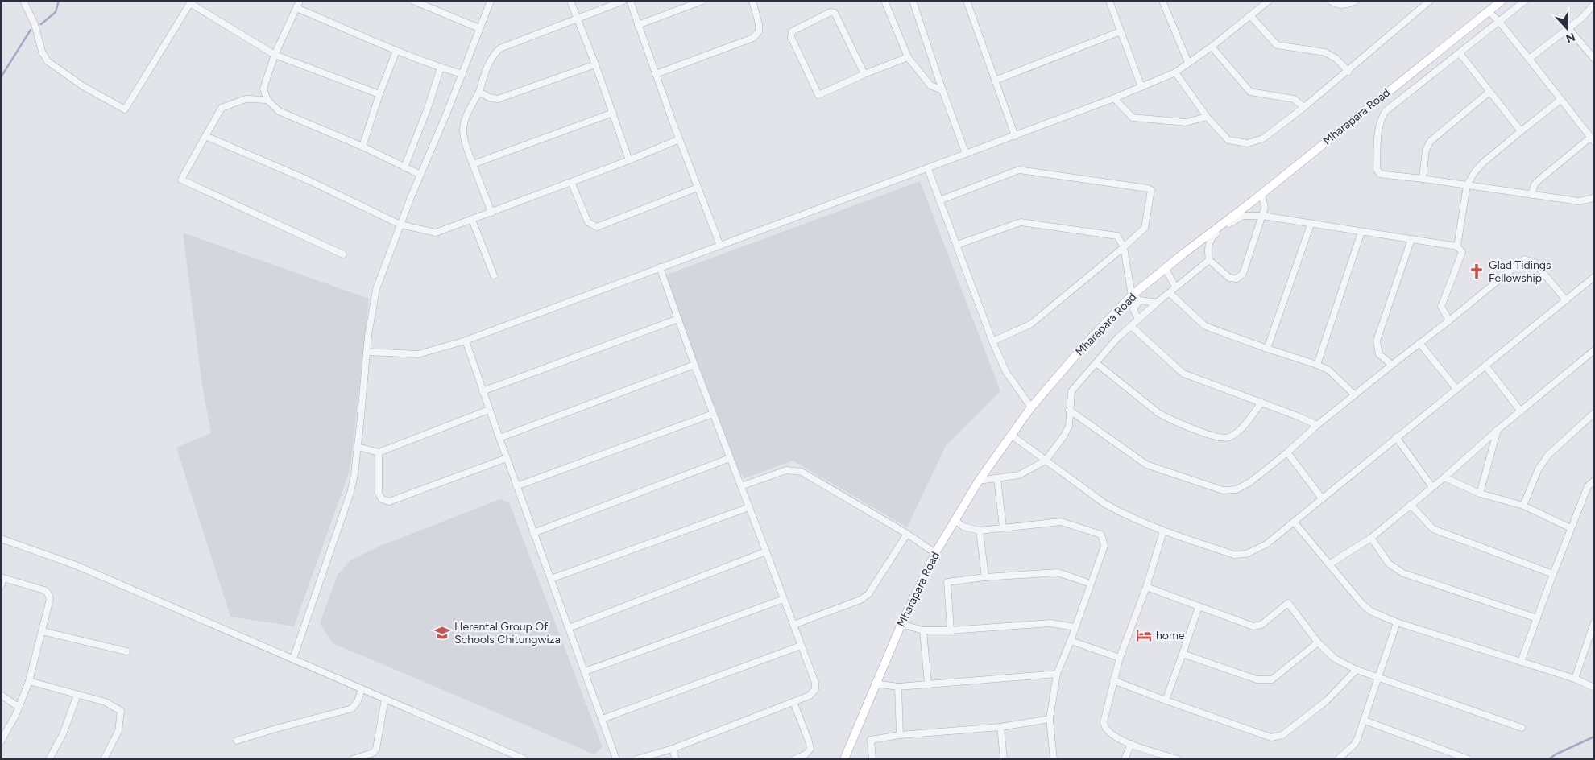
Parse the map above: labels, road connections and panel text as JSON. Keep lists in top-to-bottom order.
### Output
{
  "streets": {
    "main road": ["Mharapara Road"]
  },
  "places": {
    "church": ["Glad Tidings Fellowship"],
    "school or university": ["Herental Group Of Schools Chitungwiza"],
    "hotel": ["home"]
  },
  "north": "bottom"
}
